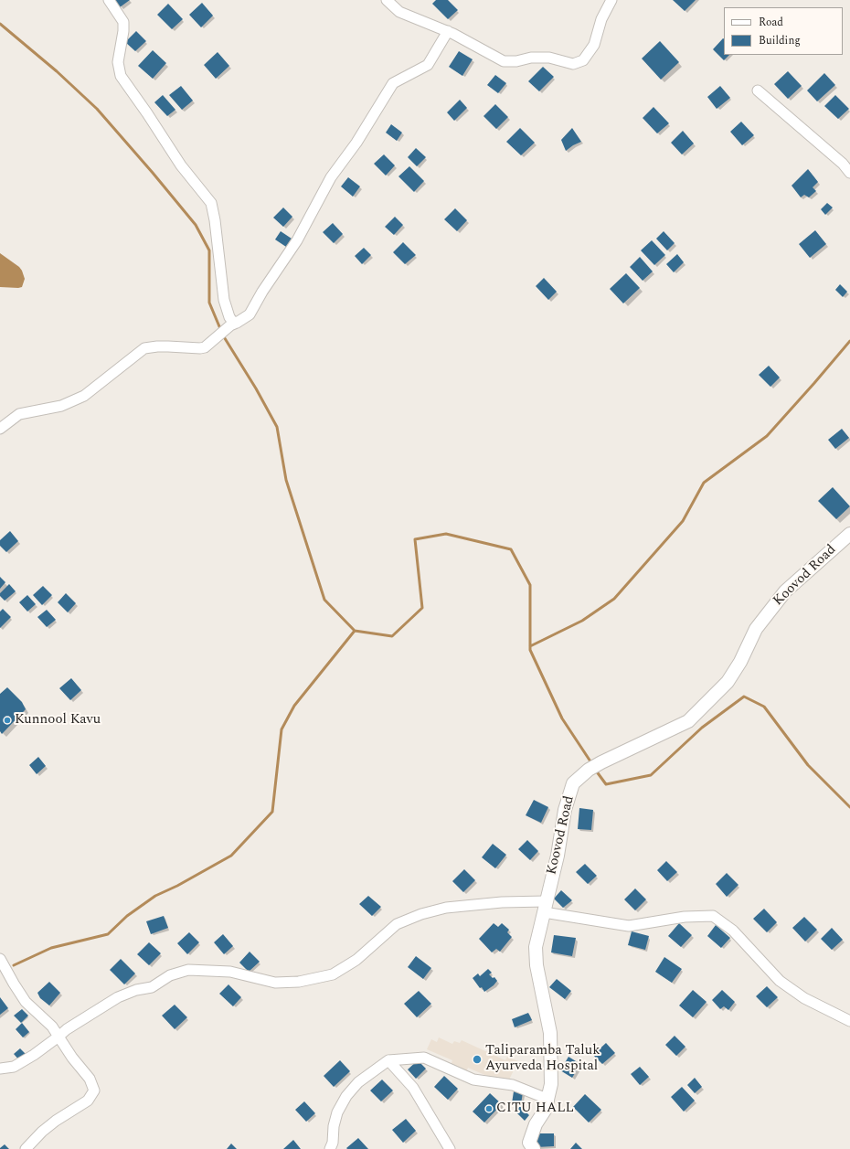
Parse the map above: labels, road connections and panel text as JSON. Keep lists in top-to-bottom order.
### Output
{
  "streets": {
    "main road": ["Koovod Road"]
  },
  "places": ["Kunnool Kavu", "Taliparamba Taluk Ayurveda Hospital", "CITU HALL"],
  "legend": ["Road", "Building"]
}
